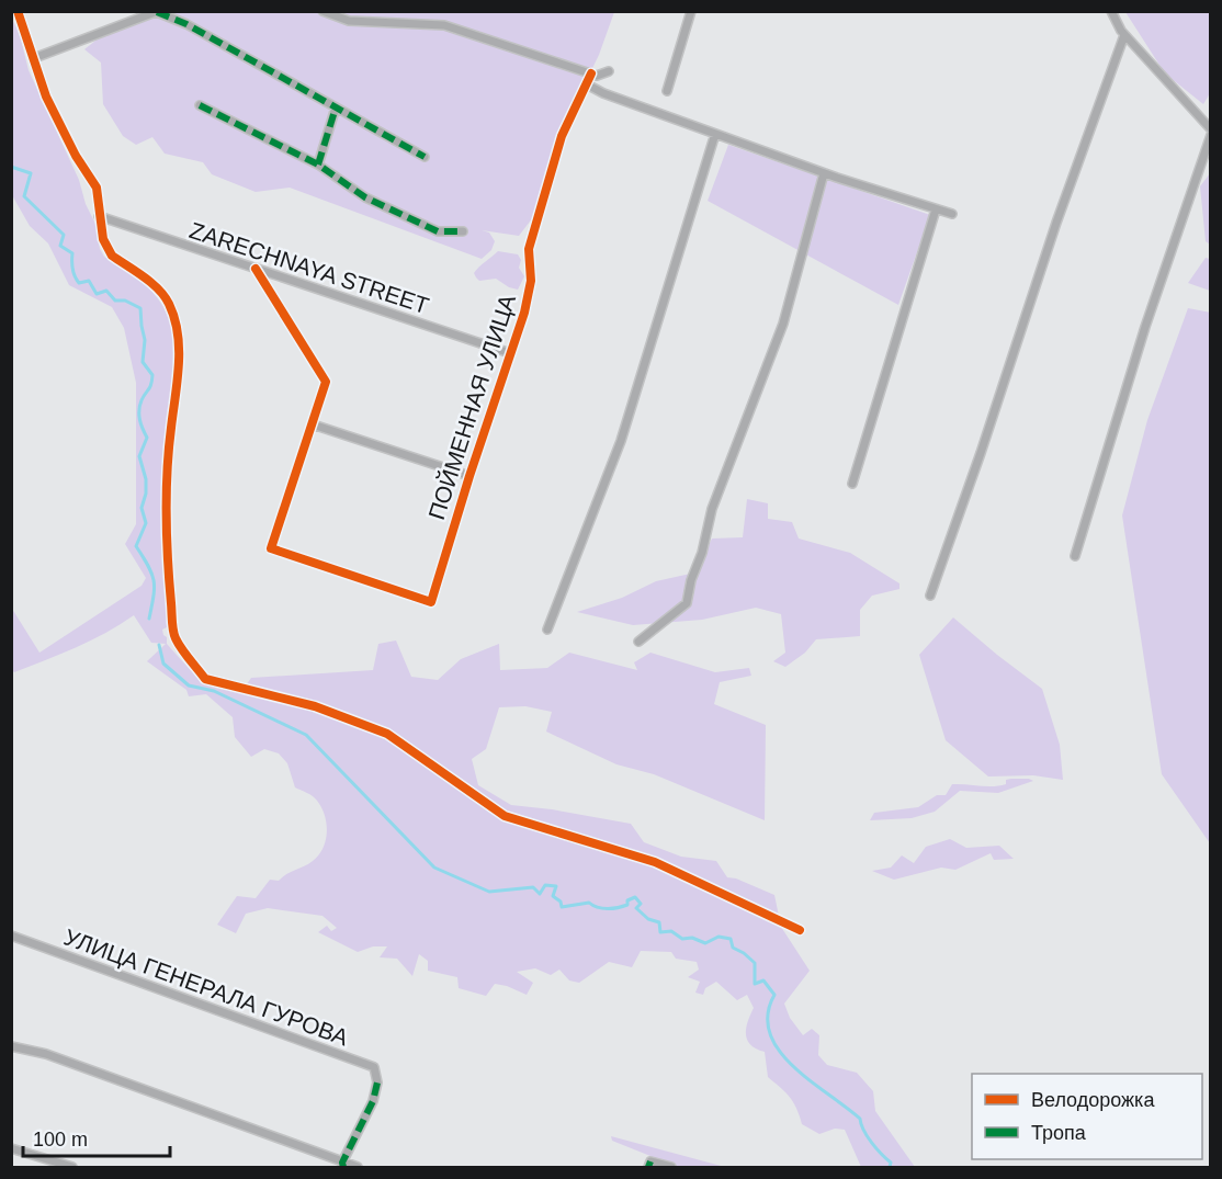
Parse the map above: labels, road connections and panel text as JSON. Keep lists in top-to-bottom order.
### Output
{
  "streets": {
    "street": ["ZARECHNAYA STREET", "ПОЙМЕННАЯ УЛИЦА", "УЛИЦА ГЕНЕРАЛА ГУРОВА"]
  },
  "crossings": [
    ["ZARECHNAYA STREET", "ПОЙМЕННАЯ УЛИЦА"]
  ],
  "legend": ["Велодорожка", "Тропа"],
  "scale_bar": "100 m"
}
